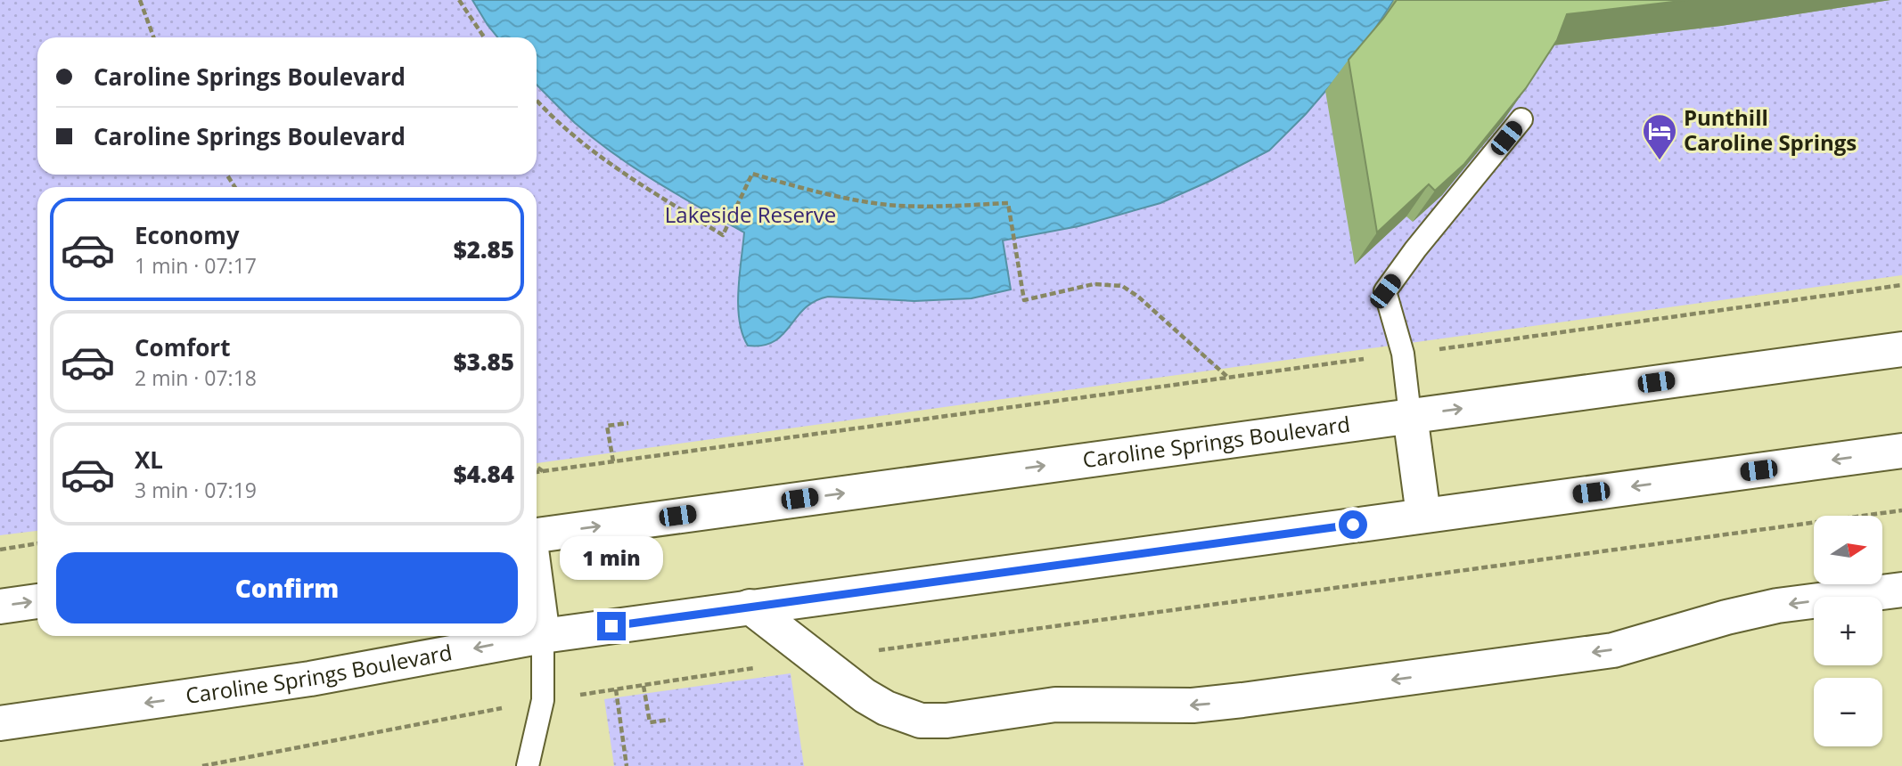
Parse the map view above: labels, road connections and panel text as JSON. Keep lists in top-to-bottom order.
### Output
{
  "streets": {
    "main road": ["Caroline Springs Boulevard"]
  },
  "parks": ["Lakeside Reserve"],
  "places": {
    "hotel": ["Punthill Caroline Springs"]
  },
  "north": "right",
  "page": {
    "banner": ["Caroline Springs Boulevard", "Caroline Springs Boulevard"],
    "list": [
      {
        "name": "Economy",
        "note": "1 min · 07:17",
        "value": "$2.85"
      },
      {
        "name": "Comfort",
        "note": "2 min · 07:18",
        "value": "$3.85"
      },
      {
        "name": "XL",
        "note": "3 min · 07:19",
        "value": "$4.84"
      }
    ],
    "map_buttons": ["+", "−"],
    "bubble": "1 min",
    "buttons": "Confirm"
  }
}
